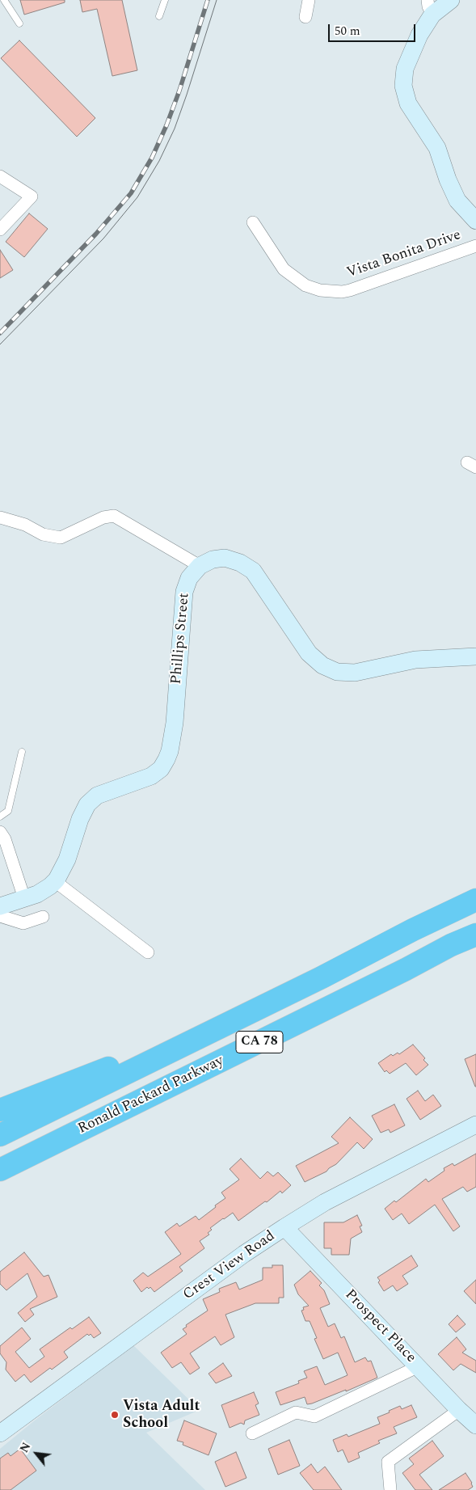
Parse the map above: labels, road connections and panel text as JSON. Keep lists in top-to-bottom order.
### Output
{
  "streets": {
    "highway": ["CA 78", "Ronald Packard Parkway"],
    "street": [
      "Vista Bonita Drive",
      "Phillips Street",
      "Crest View Road",
      "Prospect Place"
    ]
  },
  "crossings": [
    ["Crest View Road", "Prospect Place"]
  ],
  "places": ["Vista Adult School"],
  "scale_bar": "50 m",
  "north": "top left"
}
